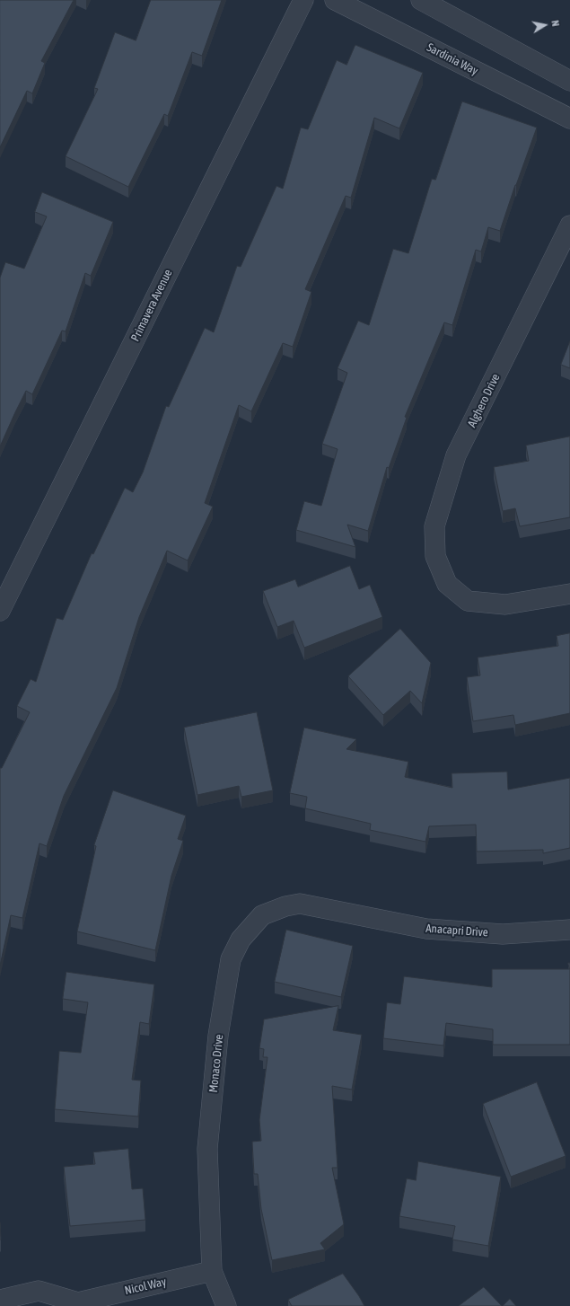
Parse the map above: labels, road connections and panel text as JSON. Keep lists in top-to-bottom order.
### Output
{
  "streets": {
    "street": [
      "Sardinia Way",
      "Primavera Avenue",
      "Alghero Drive",
      "Anacapri Drive",
      "Monaco Drive",
      "Nicol Way"
    ]
  },
  "crossings": [
    ["Anacapri Drive", "Monaco Drive"],
    ["Monaco Drive", "Nicol Way"]
  ],
  "north": "right"
}
